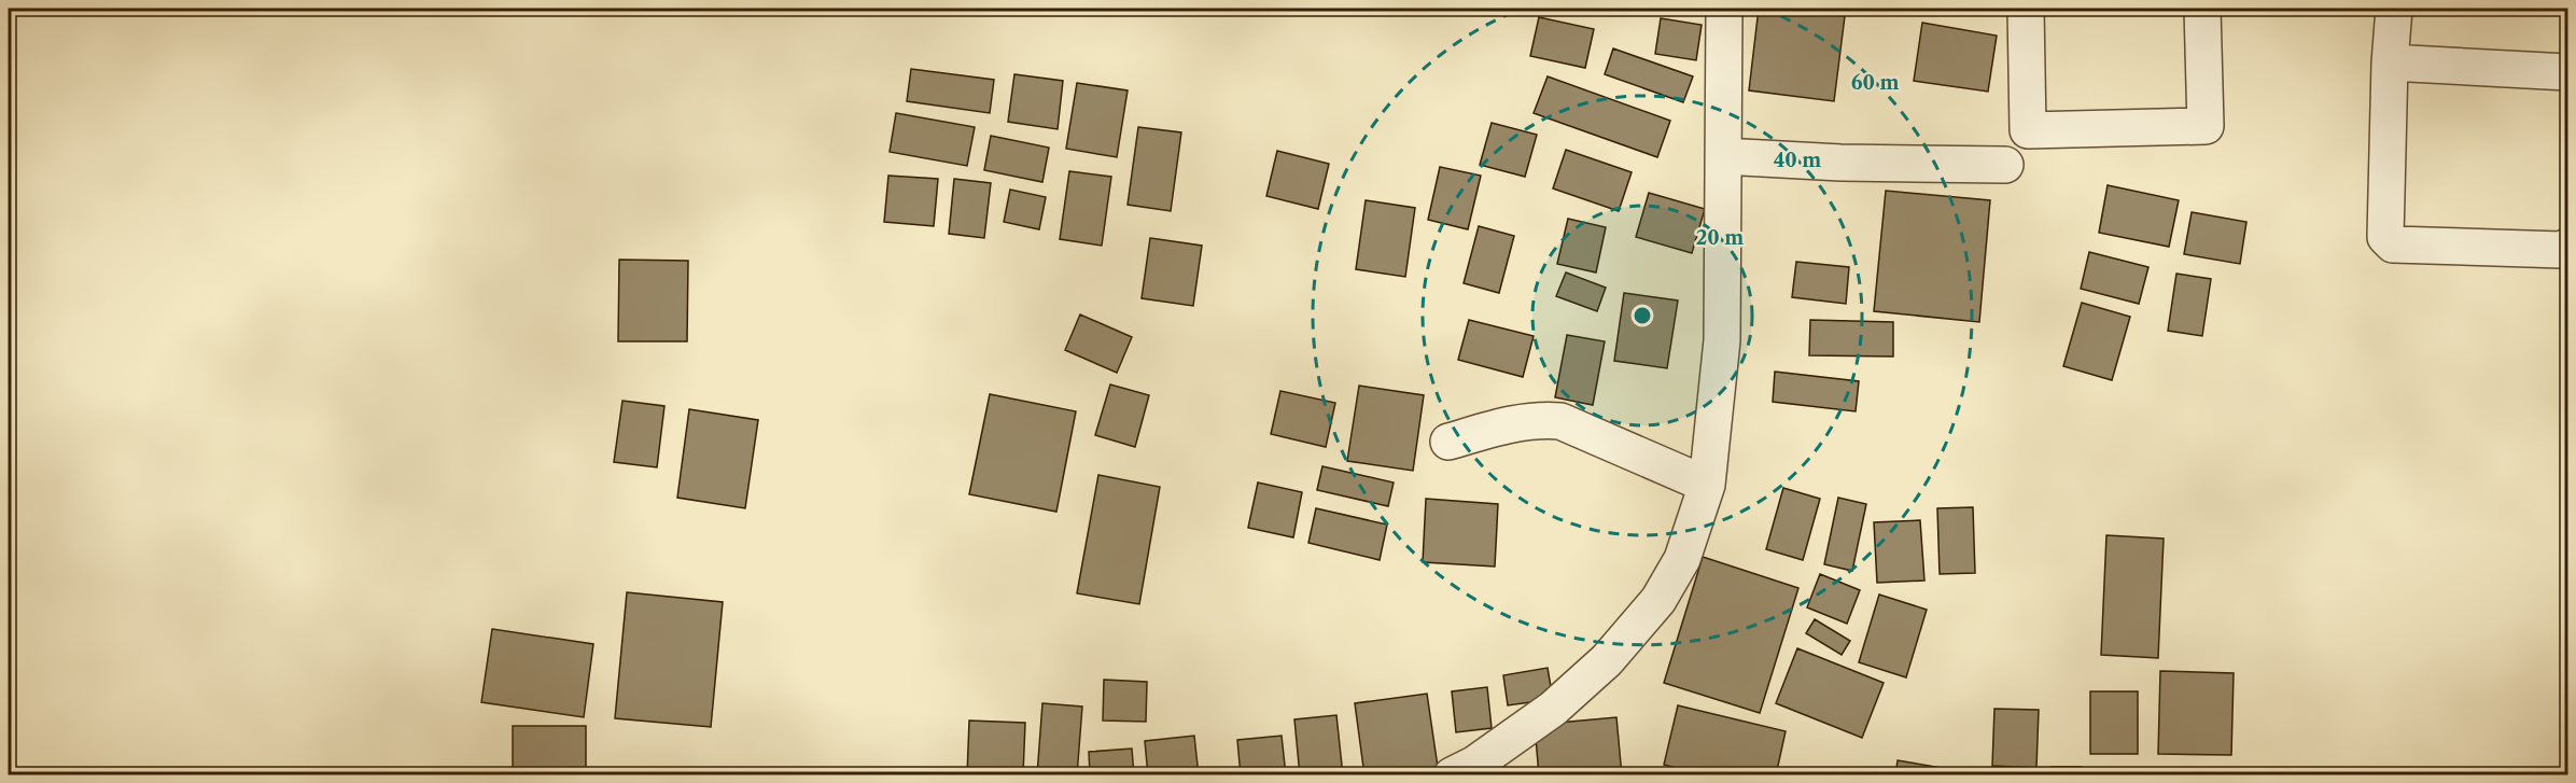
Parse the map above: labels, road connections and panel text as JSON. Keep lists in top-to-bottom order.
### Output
{
  "rings": ["60 m", "40 m", "20 m"]
}
